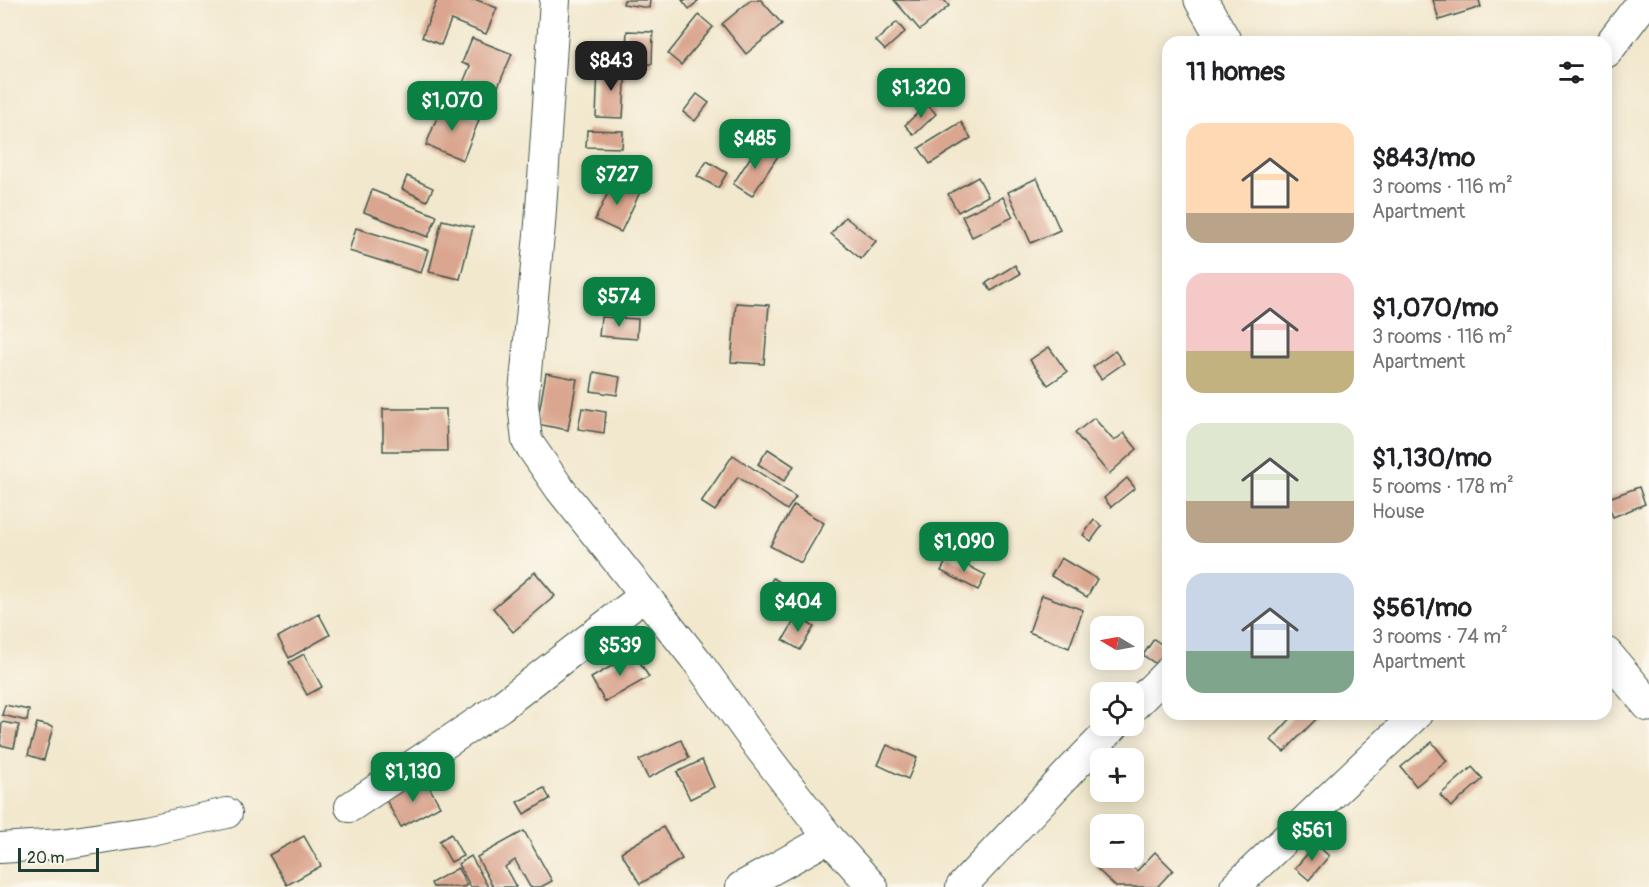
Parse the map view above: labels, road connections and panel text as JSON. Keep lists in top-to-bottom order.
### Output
{
  "scale_bar": "20 m",
  "north": "left",
  "page": {
    "heading": "11 homes",
    "price": [
      "$843",
      "$1,320",
      "$1,070",
      "$485",
      "$727",
      "$574",
      "$1,090",
      "$404",
      "$539",
      "$1,130",
      "$561"
    ],
    "list": [
      {
        "name": "$843/mo",
        "note": "3 rooms · 116 m² · Apartment"
      },
      {
        "name": "$1,070/mo",
        "note": "3 rooms · 116 m² · Apartment"
      },
      {
        "name": "$1,130/mo",
        "note": "5 rooms · 178 m² · House"
      },
      {
        "name": "$561/mo",
        "note": "3 rooms · 74 m² · Apartment"
      }
    ],
    "map_buttons": ["+", "−"],
    "scale": "20 m"
  }
}
